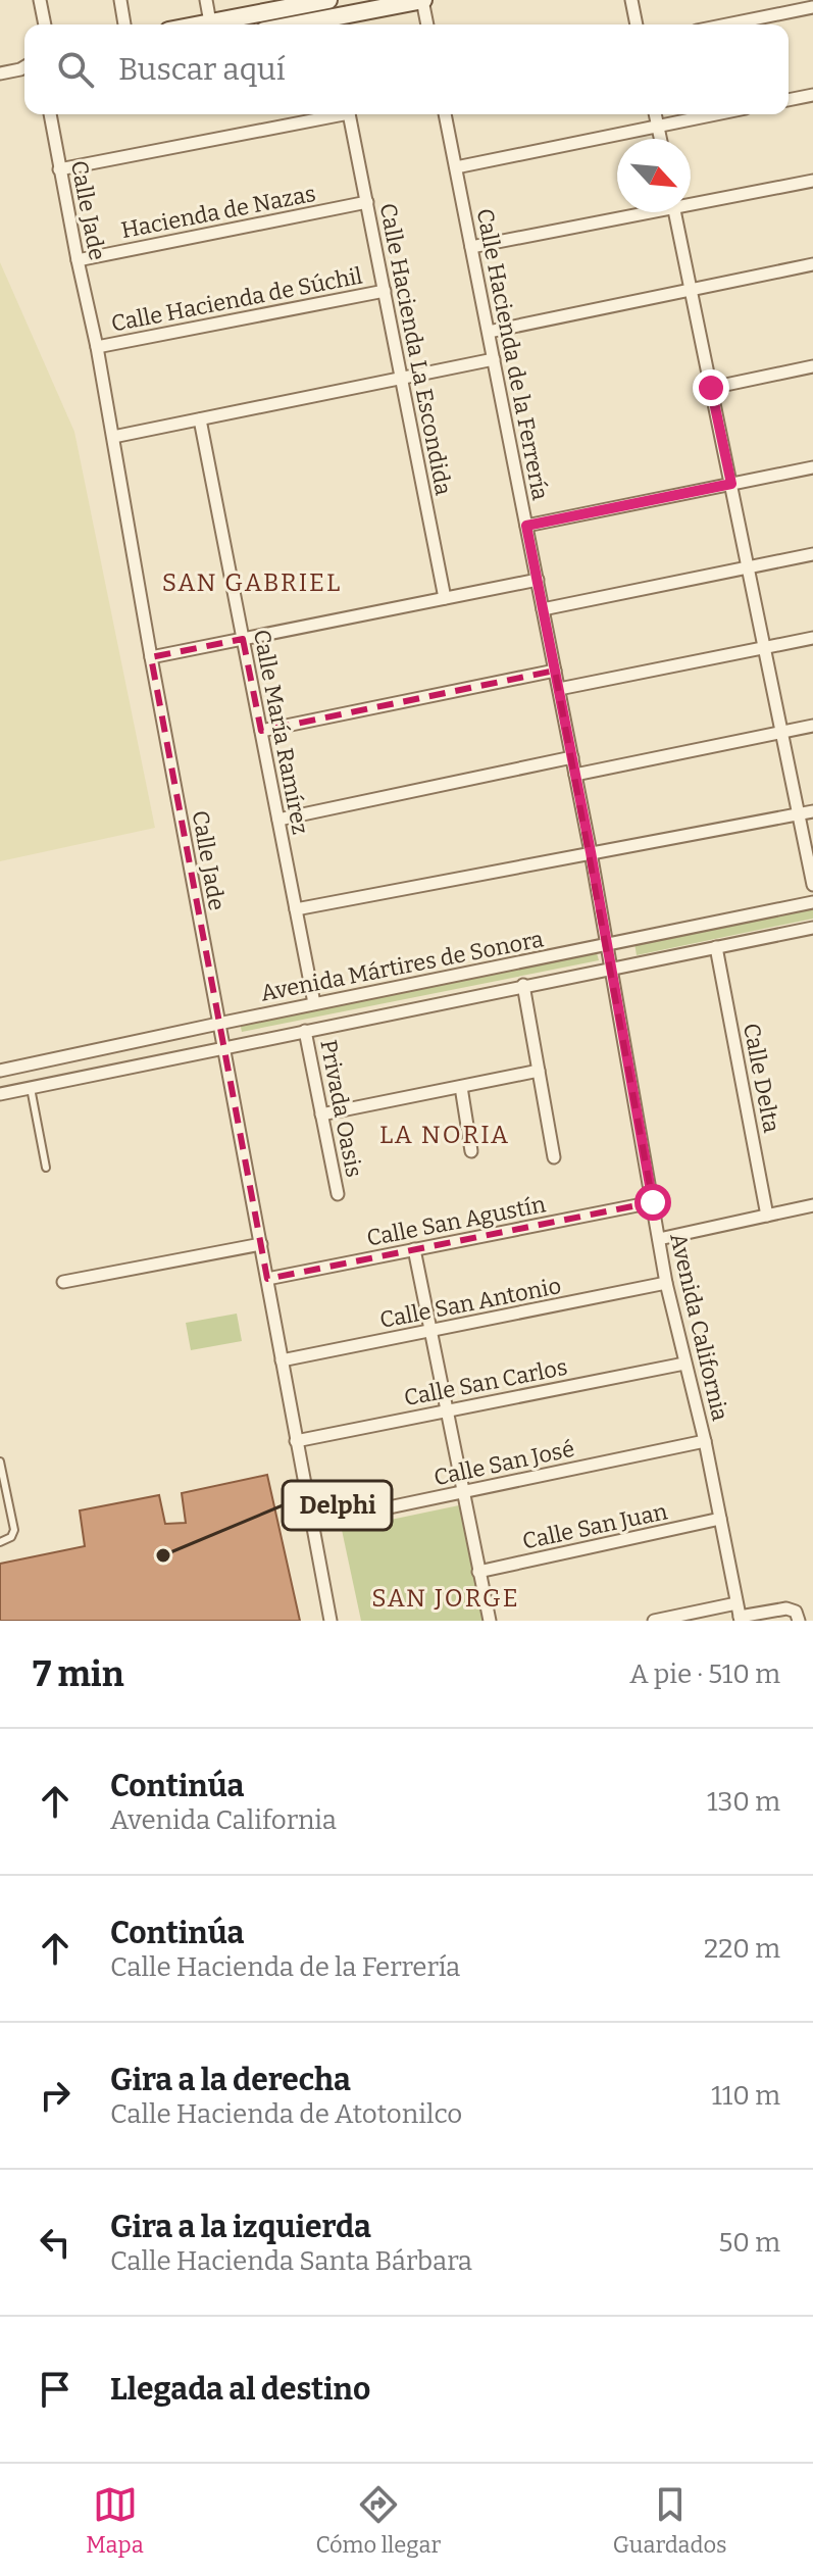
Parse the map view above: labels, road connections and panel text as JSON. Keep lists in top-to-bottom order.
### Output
{
  "streets": {
    "street": [
      "Calle Jade",
      "Hacienda de Nazas",
      "Calle Hacienda de Súchil",
      "Calle Hacienda La Escondida",
      "Calle Hacienda de la Ferrería",
      "Calle María Ramírez",
      "Avenida Mártires de Sonora",
      "Calle Delta",
      "Privada Oasis",
      "Calle San Agustín",
      "Calle San Antonio",
      "Avenida California",
      "Calle San Carlos",
      "Calle San José",
      "Calle San Juan"
    ]
  },
  "crossings": [
    ["Calle Jade", "Hacienda de Nazas"],
    ["Calle Jade", "Calle Hacienda de Súchil"],
    ["Calle Jade", "Avenida Mártires de Sonora"],
    ["Calle Jade", "Calle San Agustín"],
    ["Calle Jade", "Calle San Antonio"],
    ["Calle Jade", "Calle San Carlos"],
    ["Calle Jade", "Calle San José"],
    ["Hacienda de Nazas", "Calle Hacienda La Escondida"],
    ["Calle Hacienda de Súchil", "Calle Hacienda La Escondida"],
    ["Calle Hacienda de la Ferrería", "Avenida Mártires de Sonora"],
    ["Calle Hacienda de la Ferrería", "Avenida California"],
    ["Calle María Ramírez", "Avenida Mártires de Sonora"],
    ["Avenida Mártires de Sonora", "Calle Delta"],
    ["Avenida Mártires de Sonora", "Privada Oasis"],
    ["Avenida Mártires de Sonora", "Avenida California"],
    ["Calle San Agustín", "Avenida California"],
    ["Calle San Antonio", "Avenida California"],
    ["Avenida California", "Calle San Carlos"],
    ["Avenida California", "Calle San José"],
    ["Avenida California", "Calle San Juan"]
  ],
  "districts": ["SAN GABRIEL", "LA NORIA", "SAN JORGE"],
  "places": ["Delphi"],
  "north": "bottom right",
  "page": {
    "search": "Buscar aquí",
    "heading": ["7 min", "A pie · 510 m"],
    "list": [
      ["Continúa", "Avenida California", "130 m"],
      ["Continúa", "Calle Hacienda de la Ferrería", "220 m"],
      ["Gira a la derecha", "Calle Hacienda de Atotonilco", "110 m"],
      ["Gira a la izquierda", "Calle Hacienda Santa Bárbara", "50 m"],
      "Llegada al destino"
    ],
    "nav": ["Mapa", "Cómo llegar", "Guardados"]
  }
}
